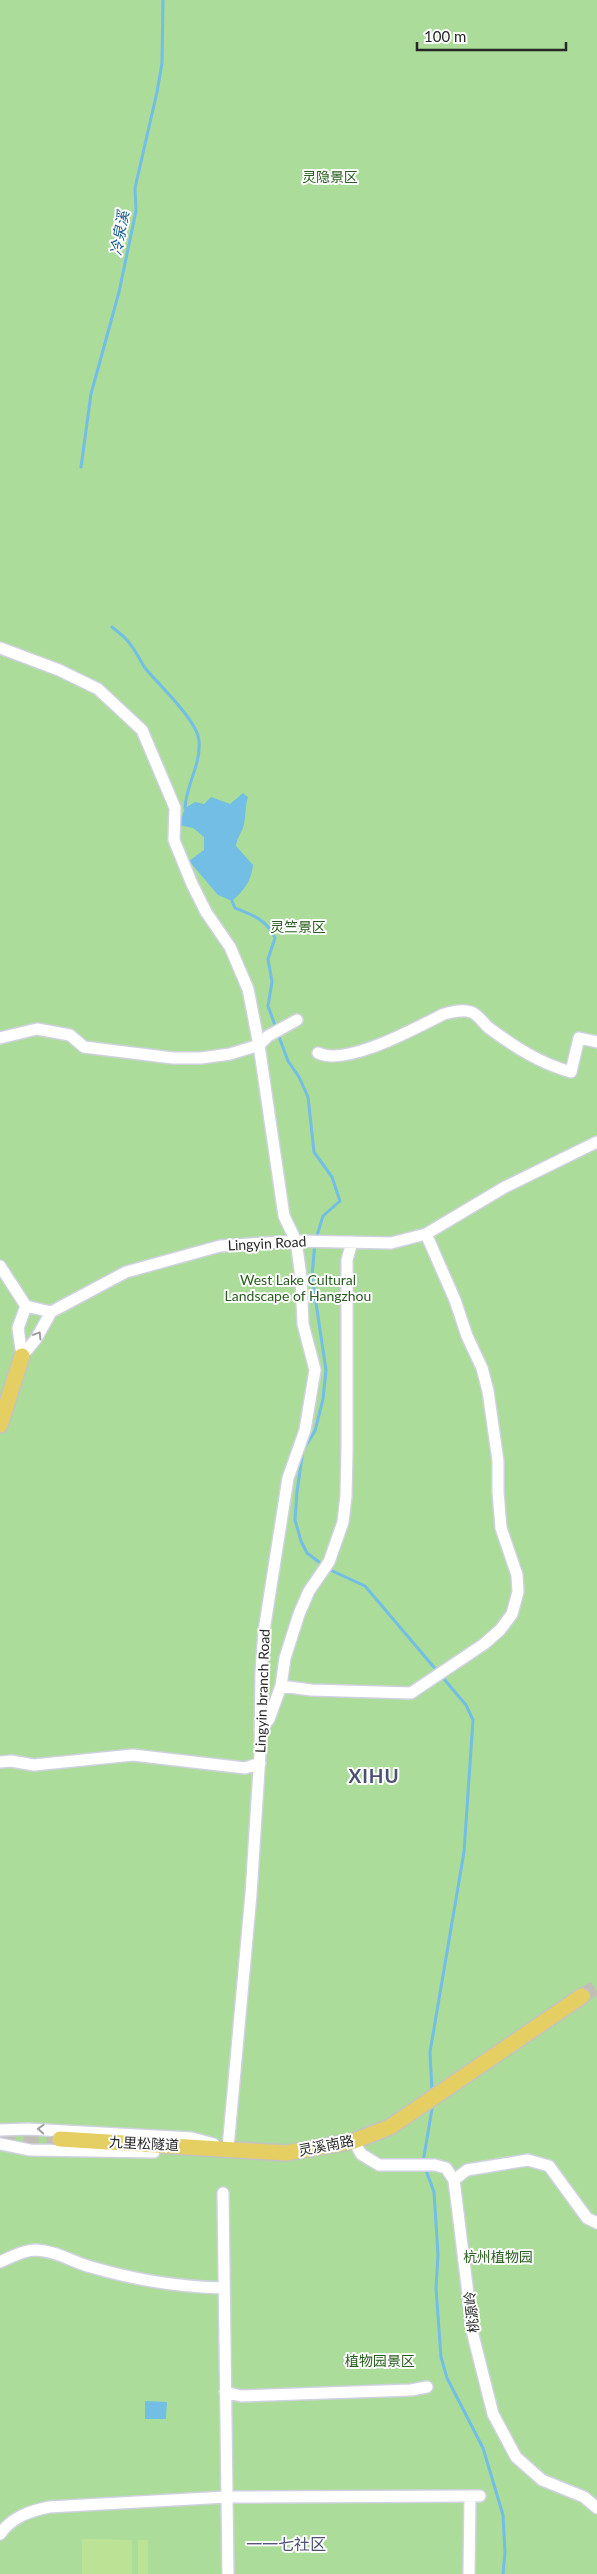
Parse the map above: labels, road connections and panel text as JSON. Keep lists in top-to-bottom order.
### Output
{
  "streets": {
    "main road": ["九里松隧道", "灵溪南路"],
    "street": ["Lingyin Road", "Lingyin branch Road", "桃源岭"]
  },
  "crossings": [
    ["Lingyin Road", "Lingyin branch Road"],
    ["Lingyin branch Road", "九里松隧道"],
    ["Lingyin branch Road", "灵溪南路"],
    ["九里松隧道", "灵溪南路"]
  ],
  "districts": ["XIHU", "一一七社区"],
  "water": ["冷泉溪"],
  "parks": [
    "灵隐景区",
    "灵竺景区",
    "West Lake Cultural Landscape of Hangzhou",
    "杭州植物园",
    "植物园景区"
  ],
  "scale_bar": "100 m"
}
